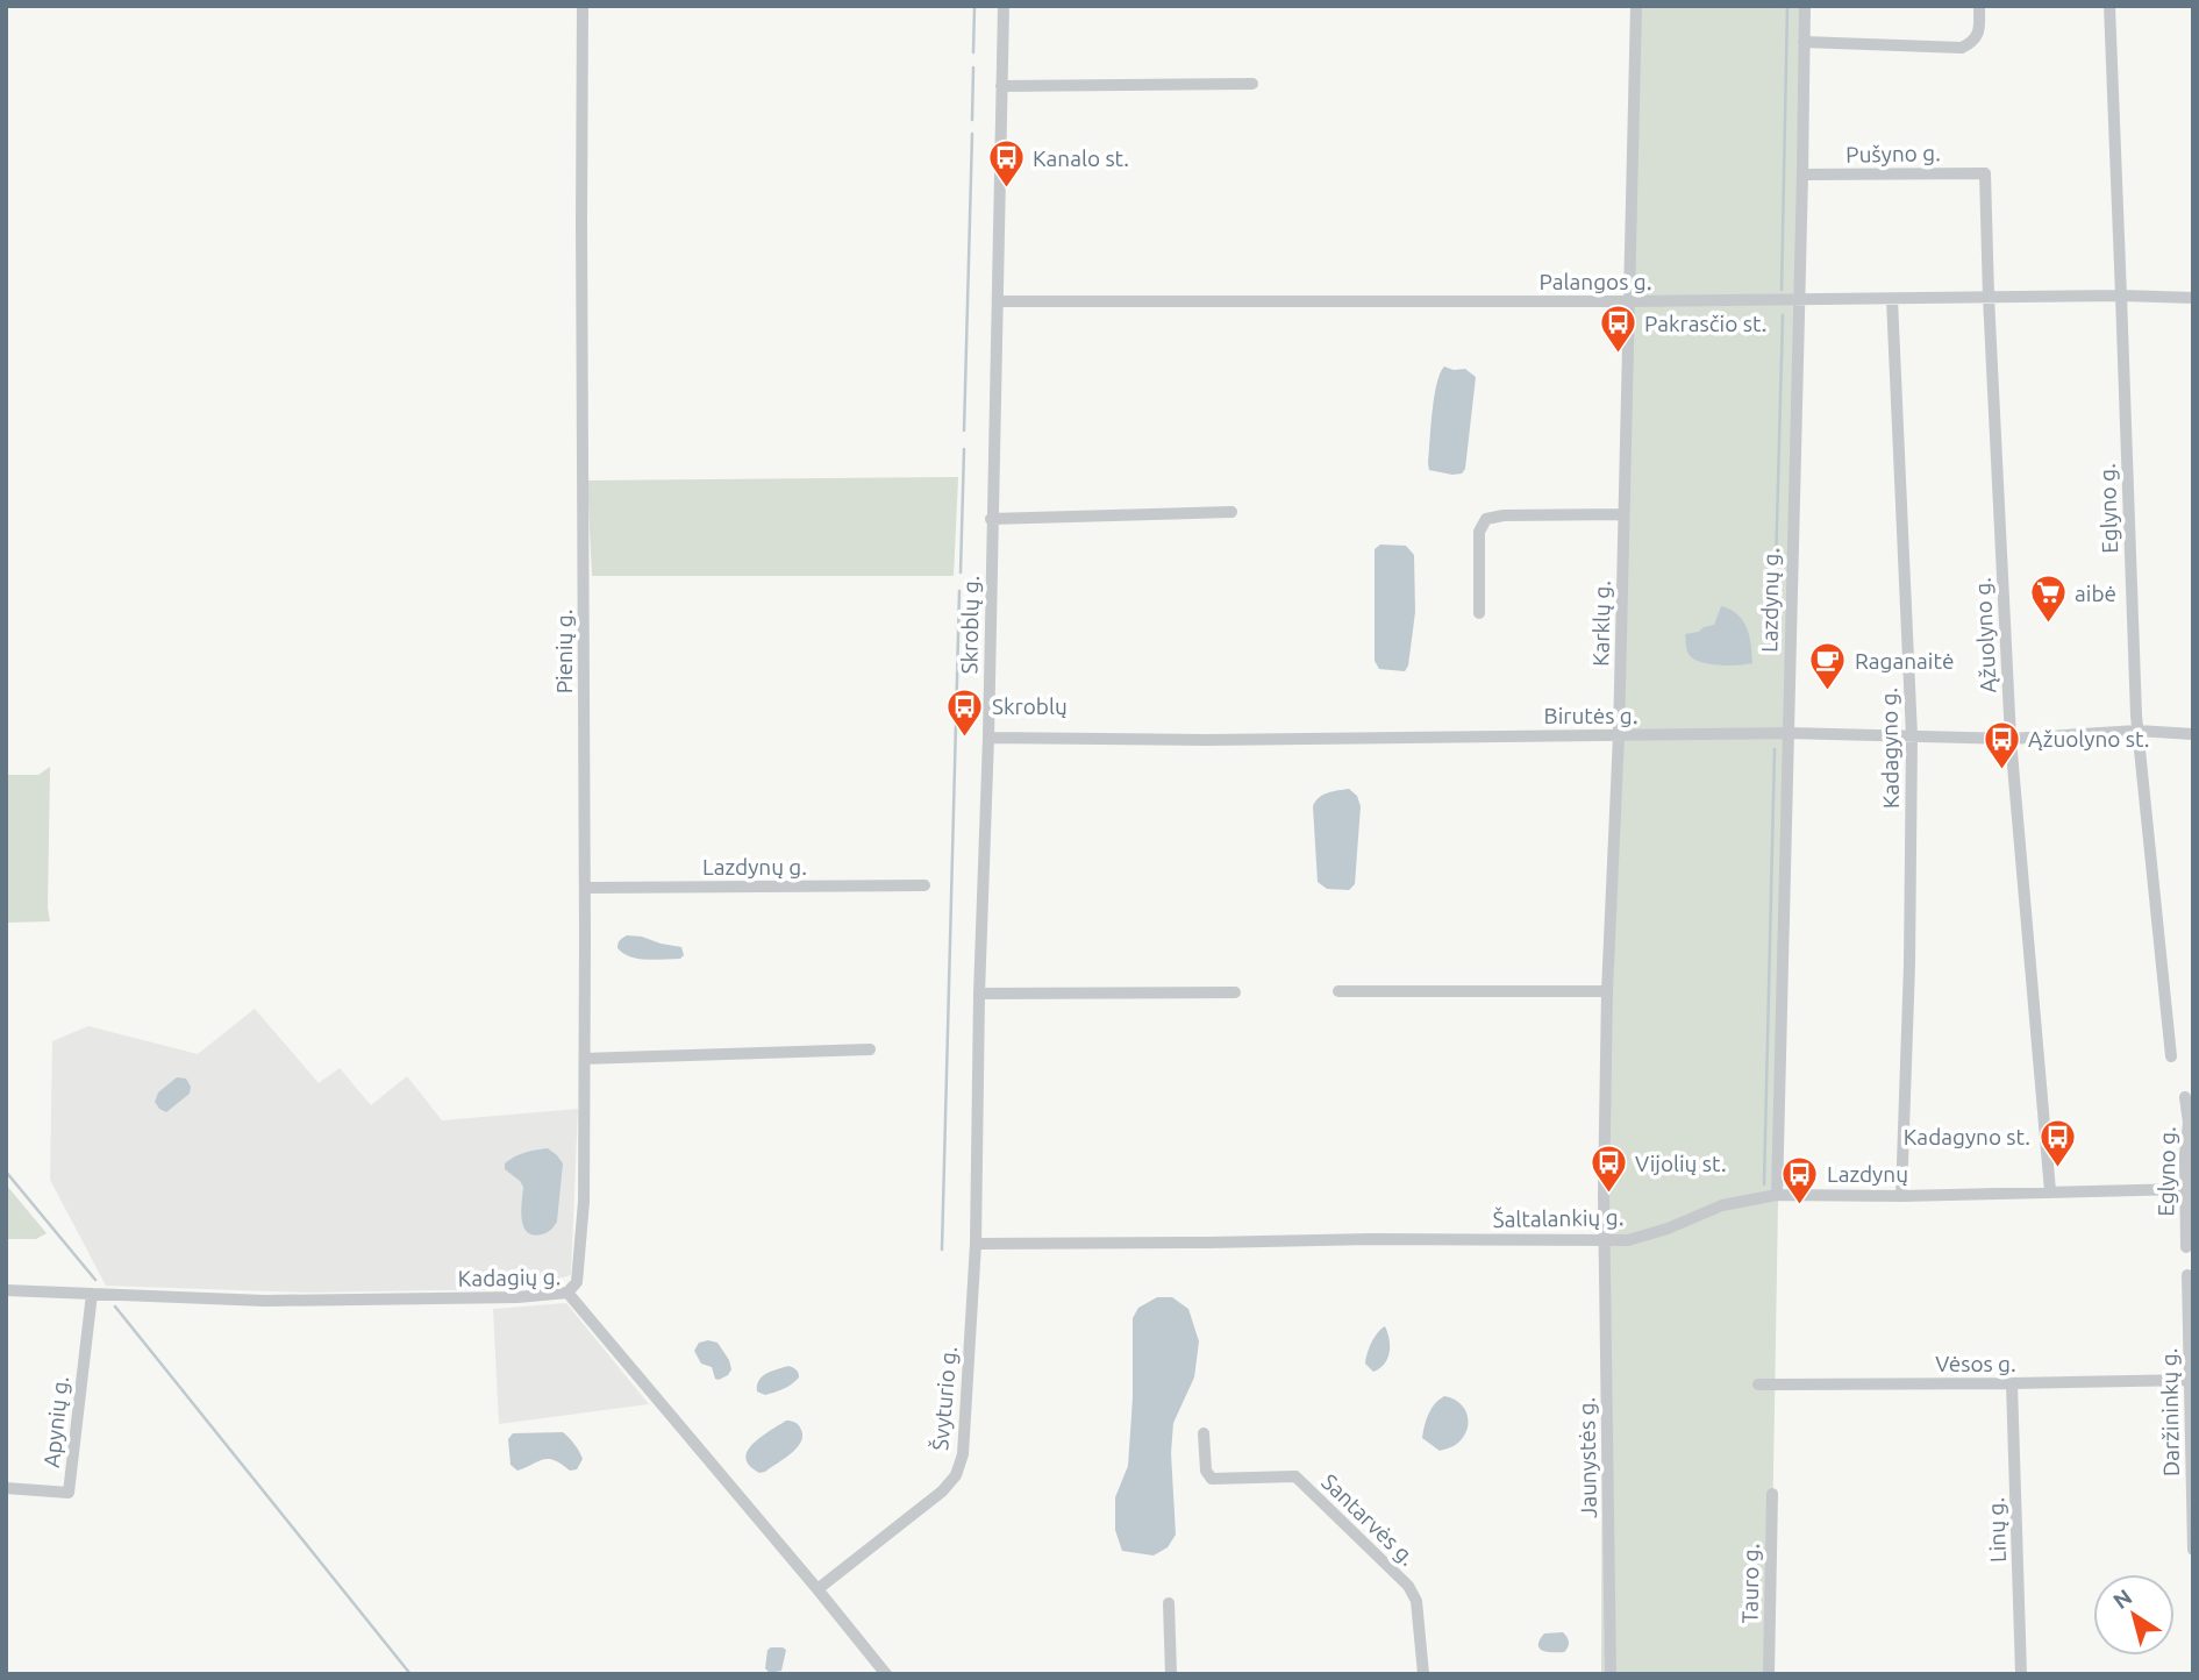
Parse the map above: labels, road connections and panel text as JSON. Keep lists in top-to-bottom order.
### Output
{
  "streets": {
    "street": [
      "Pušyno g.",
      "Palangos g.",
      "Eglyno g.",
      "Lazdynų g.",
      "Karklų g.",
      "Skroblų g.",
      "Ąžuolyno g.",
      "Pienių g.",
      "Birutės g.",
      "Kadagyno g.",
      "Šaltalankių g.",
      "Kadagių g.",
      "Vėsos g.",
      "Švyturio g.",
      "Daržininkų g.",
      "Apynių g.",
      "Jaunystės g.",
      "Santarvės g.",
      "Linų g.",
      "Tauro g."
    ]
  },
  "crossings": [
    ["Pušyno g.", "Lazdynų g."],
    ["Pušyno g.", "Ąžuolyno g."],
    ["Palangos g.", "Eglyno g."],
    ["Palangos g.", "Lazdynų g."],
    ["Palangos g.", "Karklų g."],
    ["Palangos g.", "Skroblų g."],
    ["Palangos g.", "Ąžuolyno g."],
    ["Palangos g.", "Kadagyno g."],
    ["Eglyno g.", "Birutės g."],
    ["Eglyno g.", "Šaltalankių g."],
    ["Lazdynų g.", "Pienių g."],
    ["Lazdynų g.", "Birutės g."],
    ["Lazdynų g.", "Šaltalankių g."],
    ["Karklų g.", "Birutės g."],
    ["Karklų g.", "Šaltalankių g."],
    ["Karklų g.", "Jaunystės g."],
    ["Skroblų g.", "Birutės g."],
    ["Skroblų g.", "Šaltalankių g."],
    ["Skroblų g.", "Švyturio g."],
    ["Ąžuolyno g.", "Birutės g."],
    ["Ąžuolyno g.", "Šaltalankių g."],
    ["Pienių g.", "Kadagių g."],
    ["Birutės g.", "Kadagyno g."],
    ["Kadagyno g.", "Šaltalankių g."],
    ["Šaltalankių g.", "Švyturio g."],
    ["Šaltalankių g.", "Jaunystės g."],
    ["Kadagių g.", "Švyturio g."],
    ["Kadagių g.", "Apynių g."],
    ["Vėsos g.", "Daržininkų g."],
    ["Vėsos g.", "Linų g."]
  ],
  "places": {
    "bus stop": [
      "Kanalo st.",
      "Pakrasčio st.",
      "Skroblų",
      "Ąžuolyno st.",
      "Kadagyno st.",
      "Vijolių st.",
      "Lazdynų"
    ],
    "supermarket": ["aibė"],
    "cafe": ["Raganaitė"]
  },
  "north": "top left"
}
